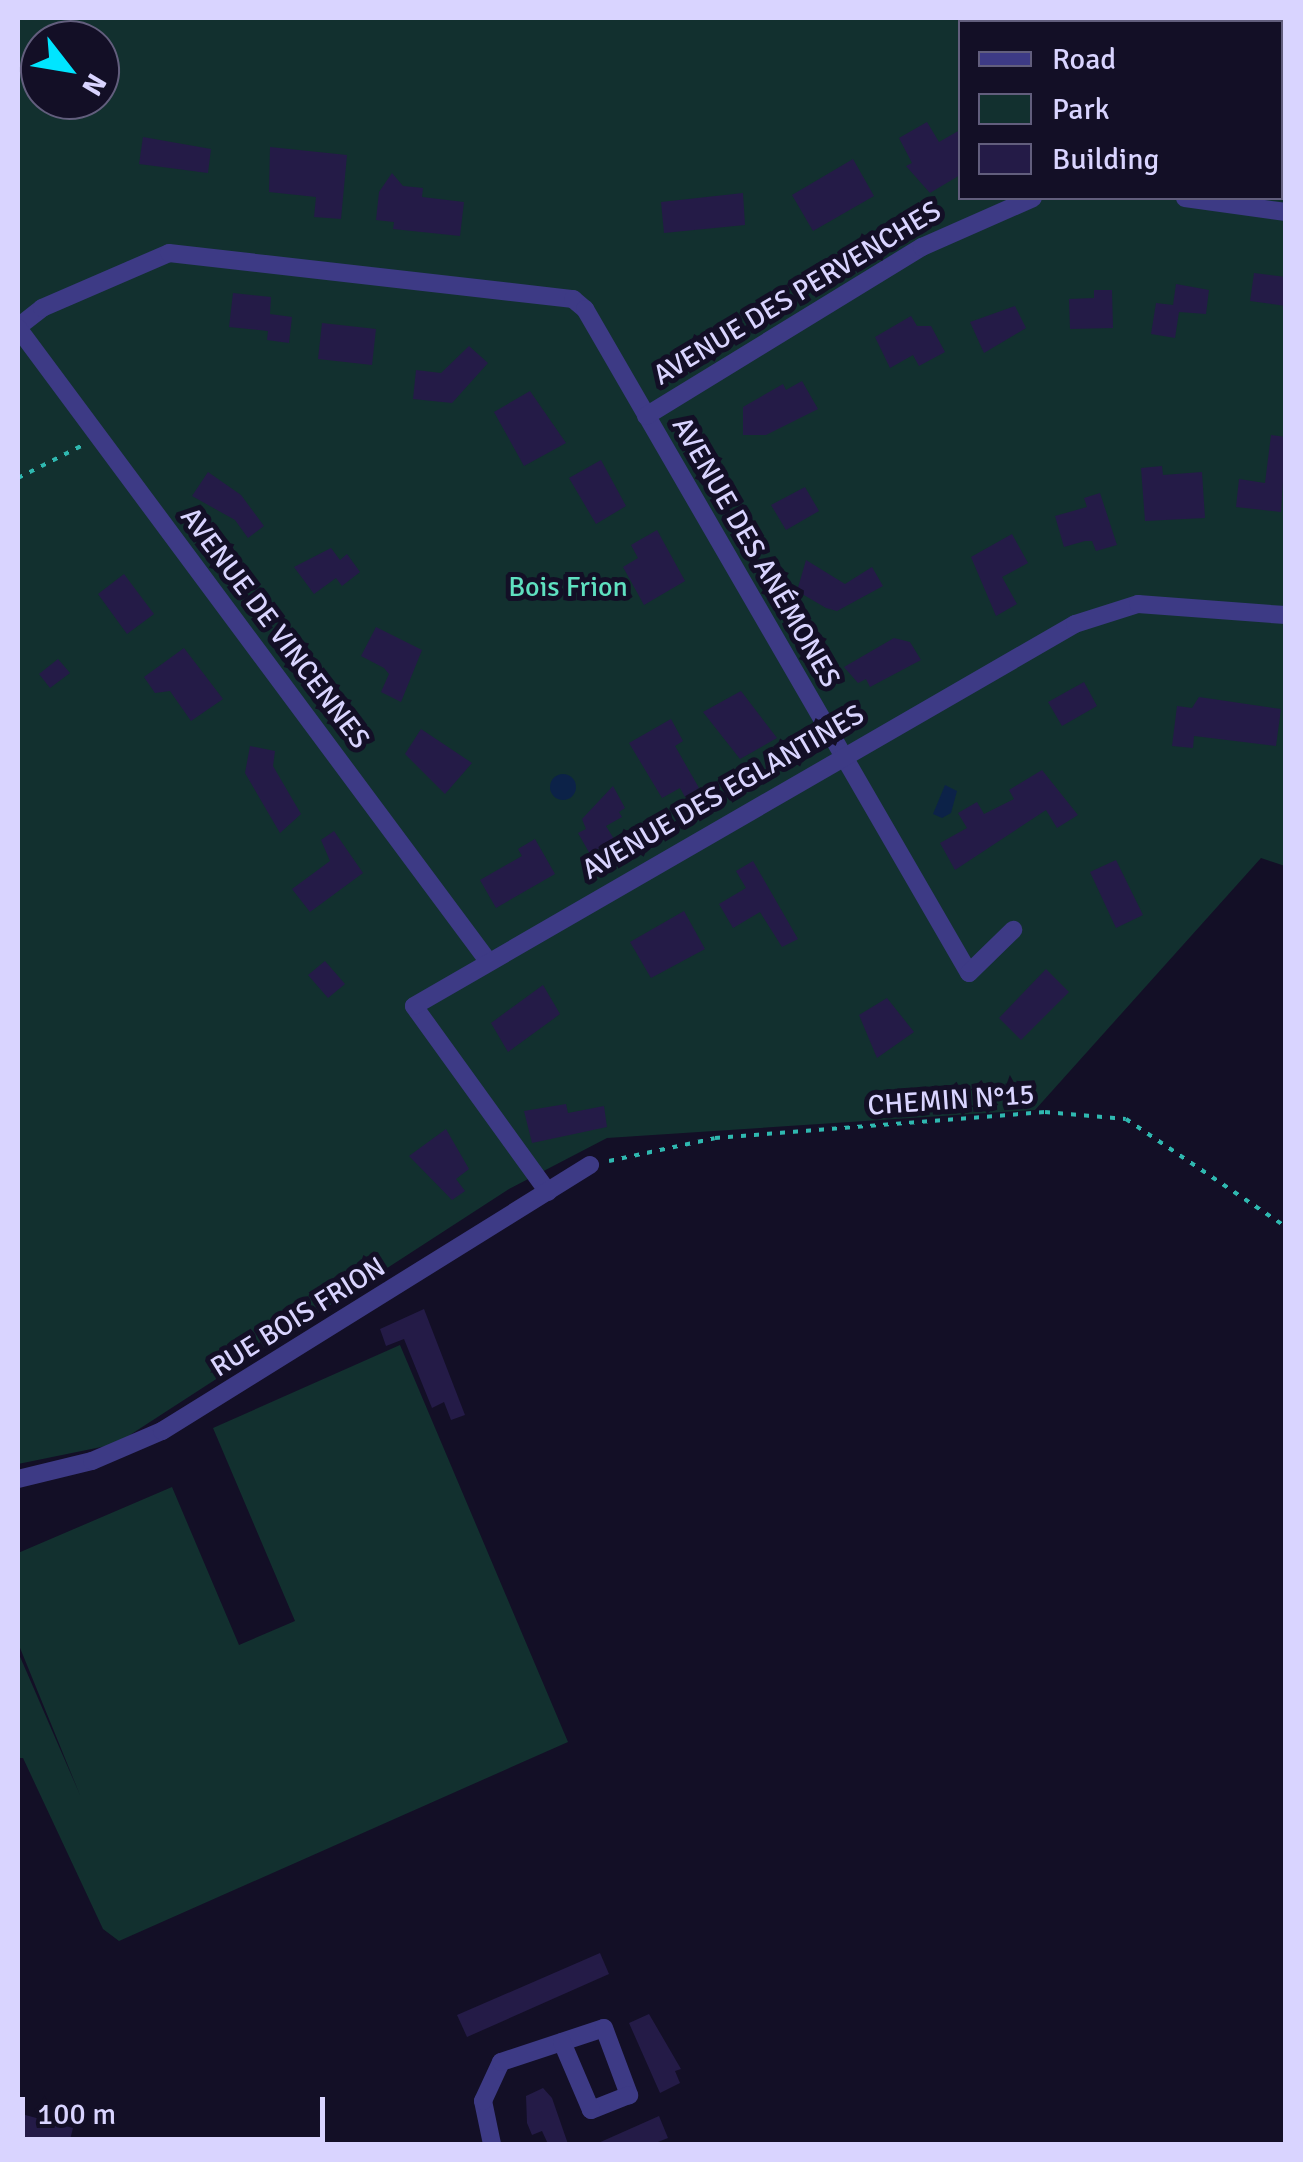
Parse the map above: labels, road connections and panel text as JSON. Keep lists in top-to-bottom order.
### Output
{
  "streets": {
    "street": [
      "AVENUE DES PERVENCHES",
      "AVENUE DES ANÉMONES",
      "AVENUE DE VINCENNES",
      "AVENUE DES EGLANTINES",
      "RUE BOIS FRION"
    ],
    "path": ["CHEMIN N°15"]
  },
  "crossings": [
    ["AVENUE DES PERVENCHES", "AVENUE DES ANÉMONES"],
    ["AVENUE DES PERVENCHES", "AVENUE DE VINCENNES"],
    ["AVENUE DES ANÉMONES", "AVENUE DE VINCENNES"],
    ["AVENUE DES ANÉMONES", "AVENUE DES EGLANTINES"],
    ["AVENUE DE VINCENNES", "AVENUE DES EGLANTINES"],
    ["AVENUE DES EGLANTINES", "RUE BOIS FRION"],
    ["CHEMIN N°15", "RUE BOIS FRION"]
  ],
  "parks": ["Bois Frion"],
  "legend": ["Road", "Park", "Building"],
  "scale_bar": "100 m",
  "north": "bottom right"
}
